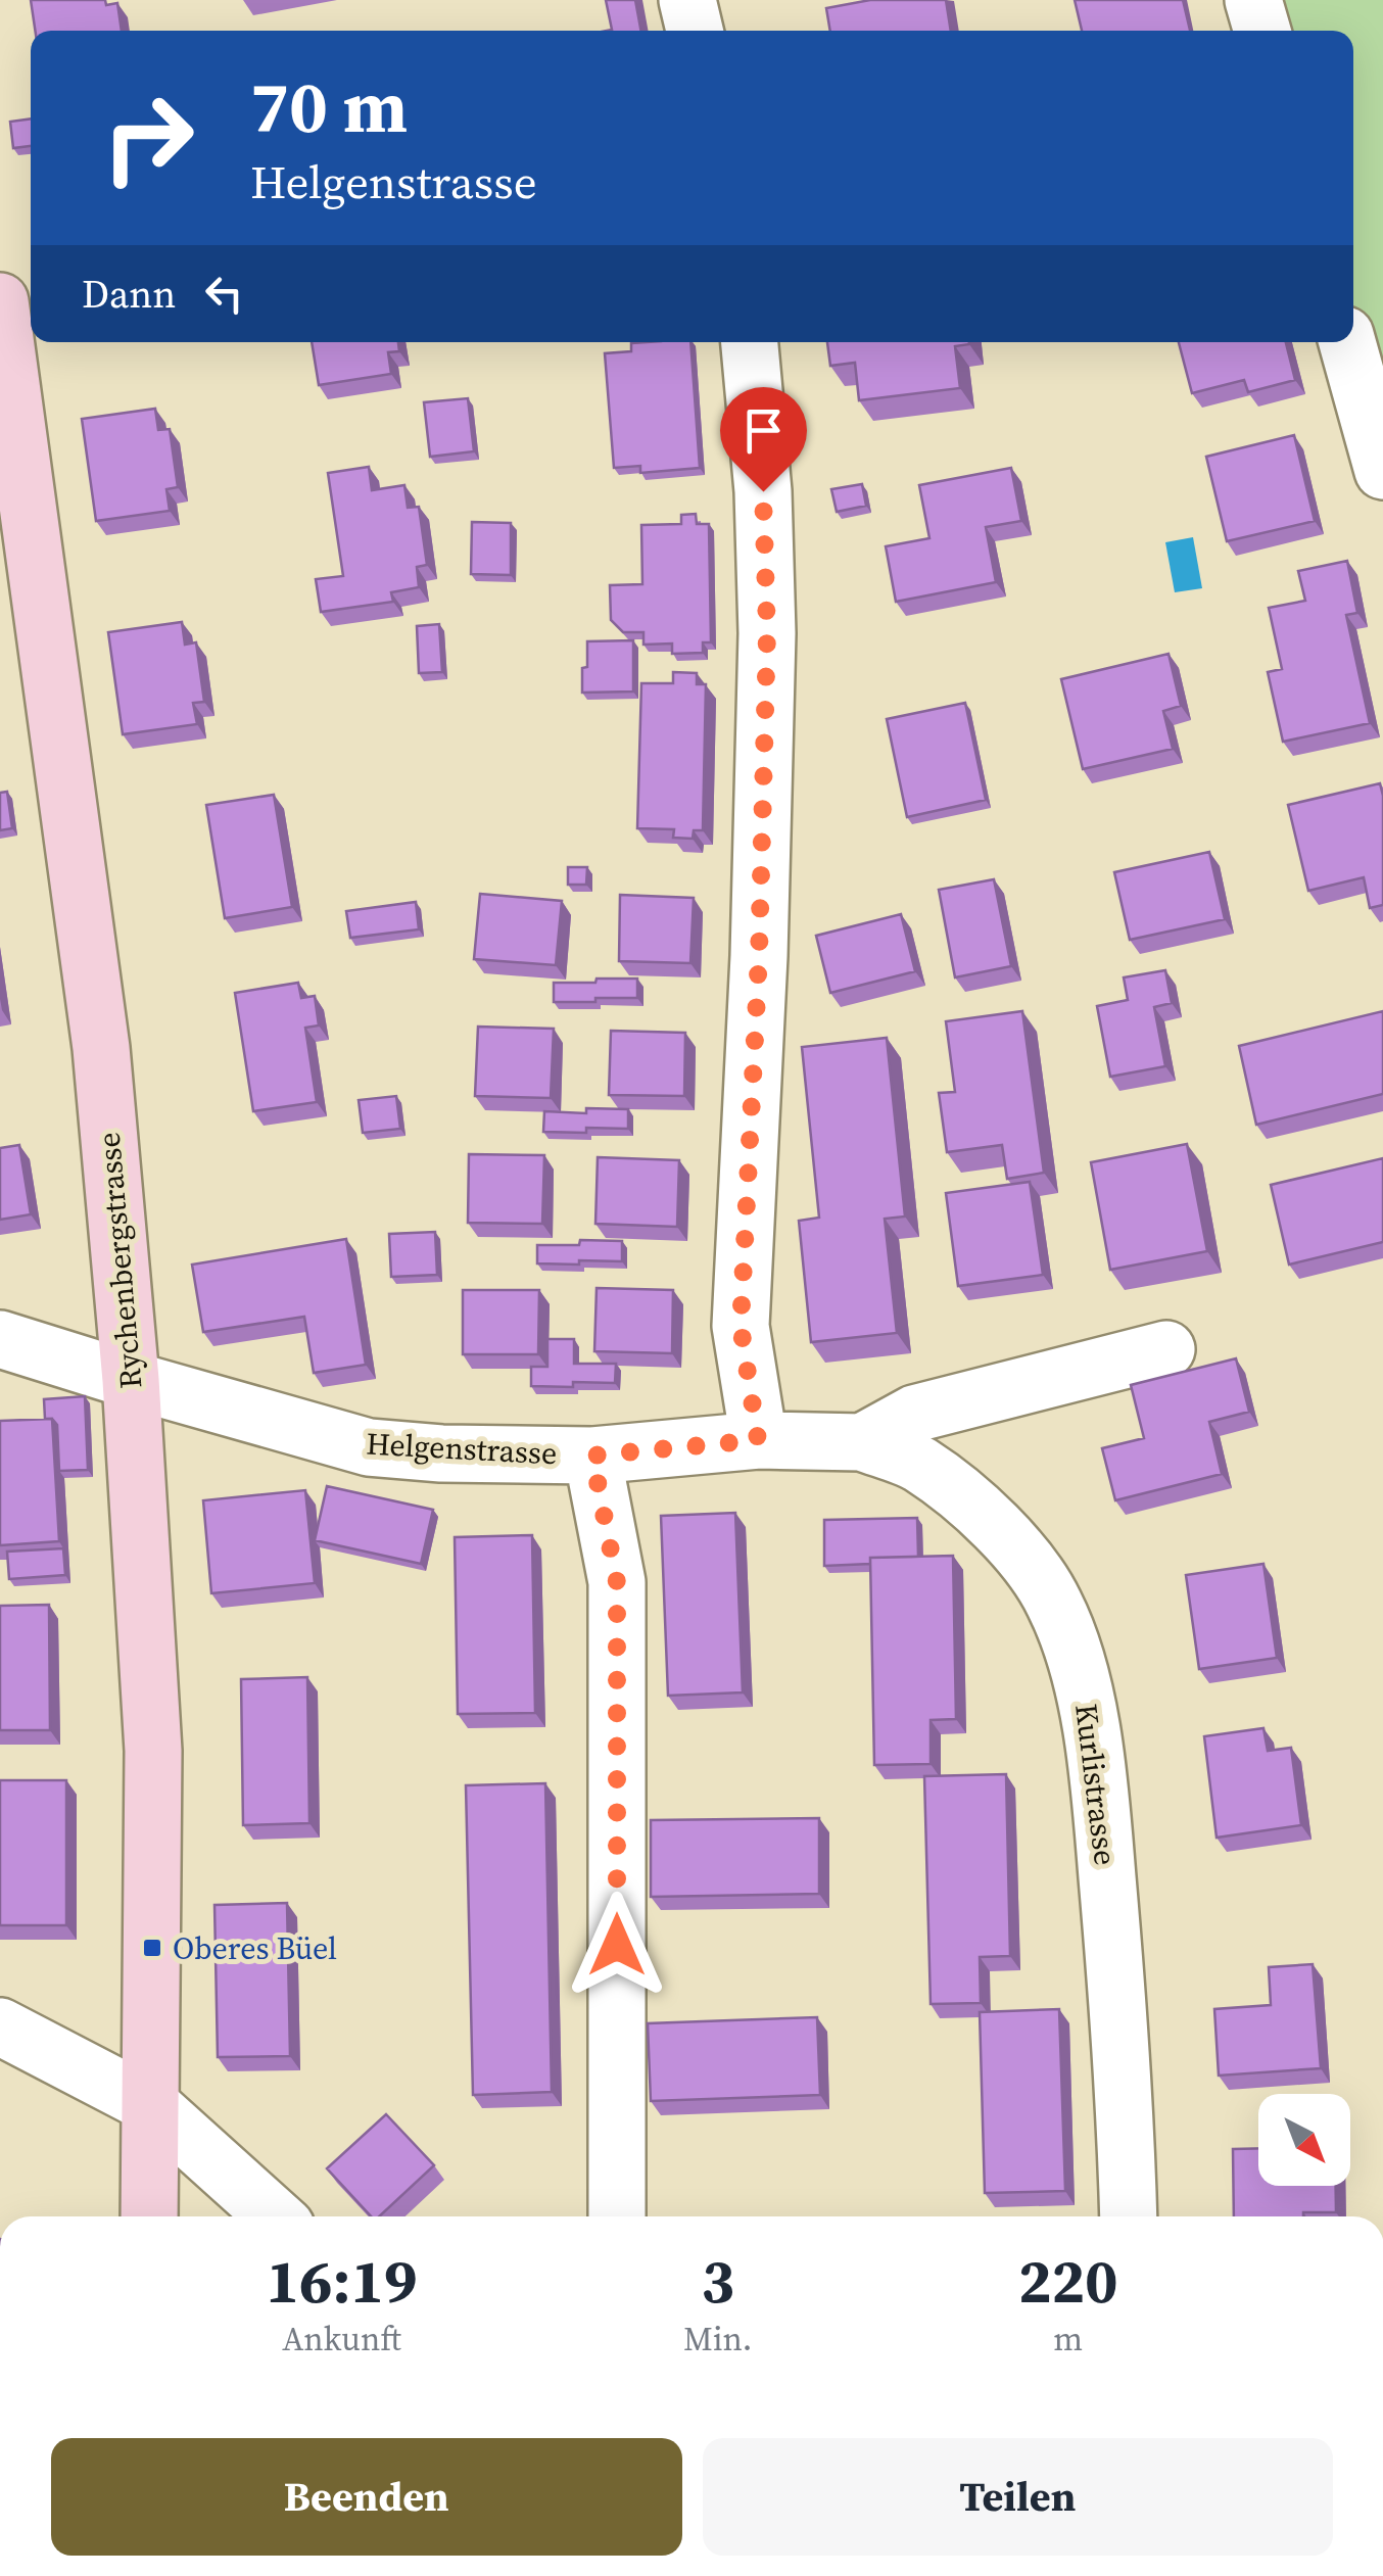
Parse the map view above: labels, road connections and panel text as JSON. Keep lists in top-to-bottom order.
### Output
{
  "streets": {
    "street": ["Rychenbergstrasse", "Helgenstrasse", "Kurlistrasse"]
  },
  "crossings": [
    ["Rychenbergstrasse", "Helgenstrasse"],
    ["Helgenstrasse", "Kurlistrasse"]
  ],
  "places": {
    "transit": ["Oberes Büel"]
  },
  "north": "bottom right",
  "page": {
    "turn": ["70 m", "Helgenstrasse"],
    "then": "Dann",
    "eta": [
      "16:19",
      "Ankunft",
      "3",
      "Min.",
      "220",
      "m"
    ],
    "buttons": ["Beenden", "Teilen"]
  }
}
